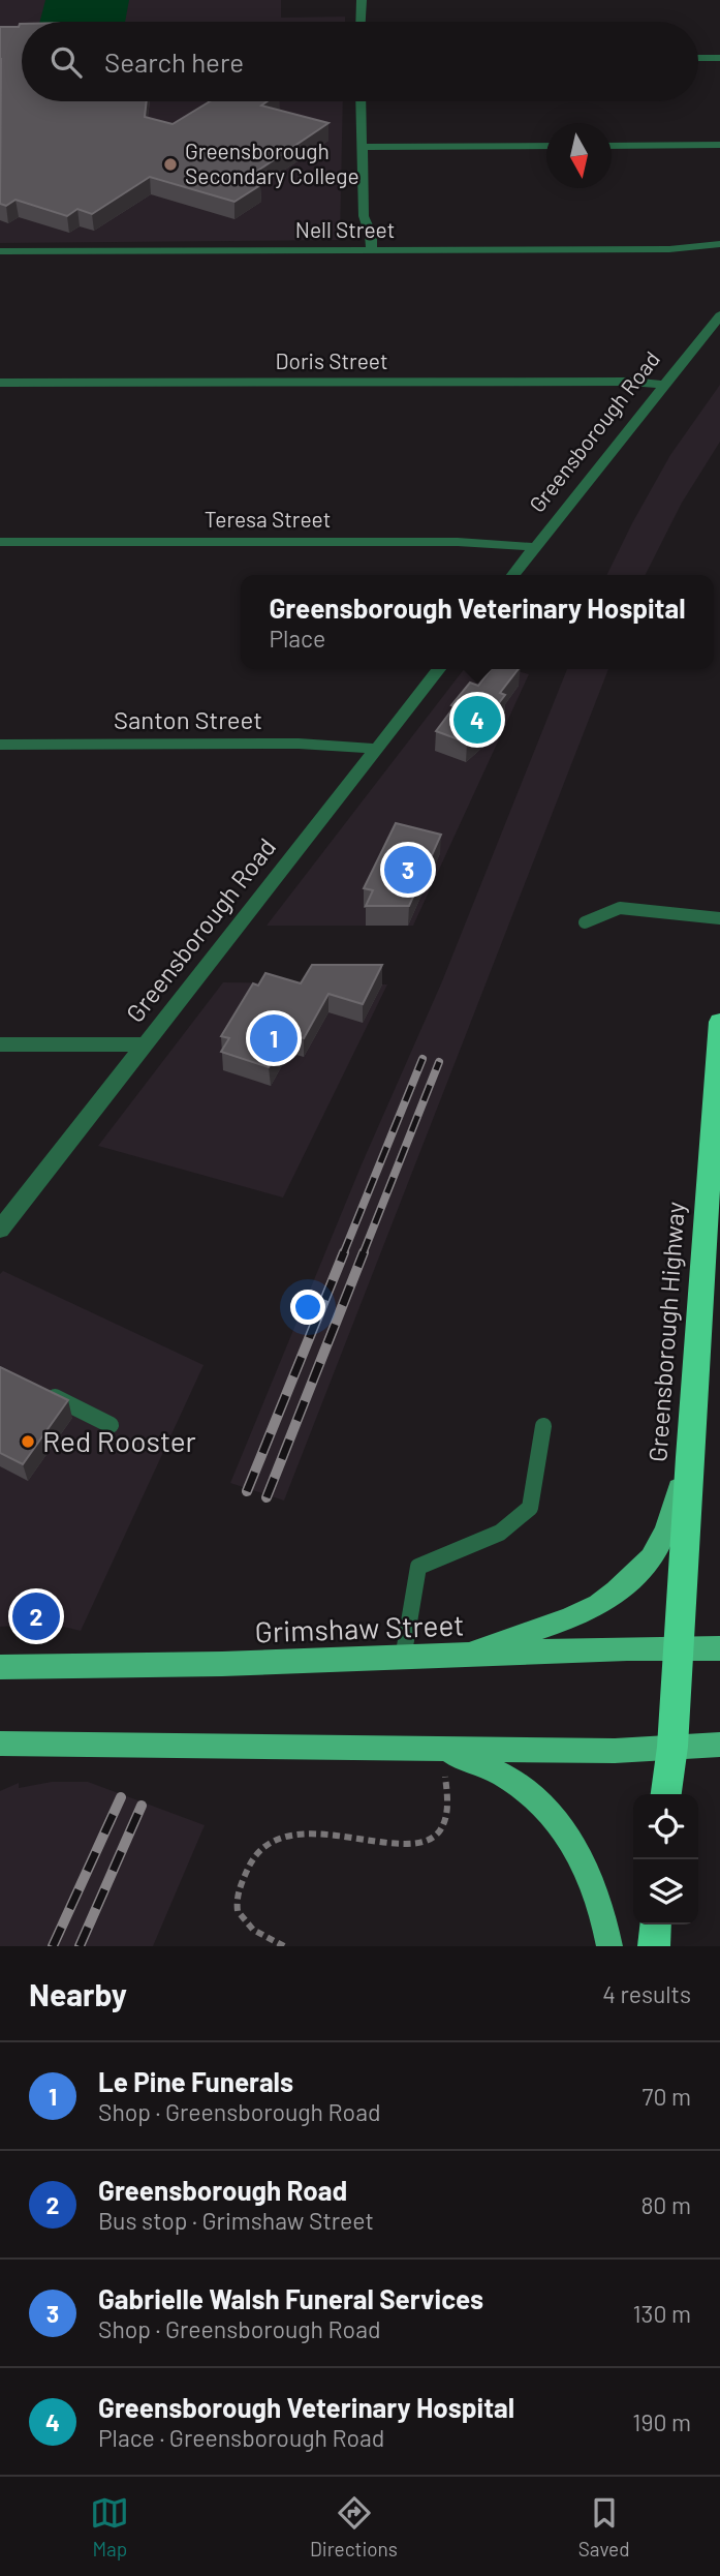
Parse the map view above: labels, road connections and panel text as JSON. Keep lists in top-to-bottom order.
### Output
{
  "streets": {
    "highway": ["Greensborough Highway"],
    "main road": ["Grimshaw Street"],
    "street": [
      "Nell Street",
      "Doris Street",
      "Greensborough Road",
      "Teresa Street",
      "Santon Street"
    ]
  },
  "crossings": [
    ["Doris Street", "Greensborough Road"],
    ["Greensborough Road", "Teresa Street"],
    ["Greensborough Road", "Santon Street"],
    ["Greensborough Highway", "Grimshaw Street"]
  ],
  "places": ["Greensborough Secondary College", "Red Rooster"],
  "north": "bottom",
  "page": {
    "search": "Search here",
    "popup": ["Greensborough Veterinary Hospital", "Place"],
    "pins": [
      "4",
      "3",
      "1",
      "2"
    ],
    "heading": ["Nearby", "4 results"],
    "list": [
      {
        "mark": "1",
        "name": "Le Pine Funerals",
        "note": "Shop · Greensborough Road",
        "value": "70 m"
      },
      {
        "mark": "2",
        "name": "Greensborough Road",
        "note": "Bus stop · Grimshaw Street",
        "value": "80 m"
      },
      {
        "mark": "3",
        "name": "Gabrielle Walsh Funeral Services",
        "note": "Shop · Greensborough Road",
        "value": "130 m"
      },
      {
        "mark": "4",
        "name": "Greensborough Veterinary Hospital",
        "note": "Place · Greensborough Road",
        "value": "190 m"
      }
    ],
    "nav": ["Map", "Directions", "Saved"]
  }
}
